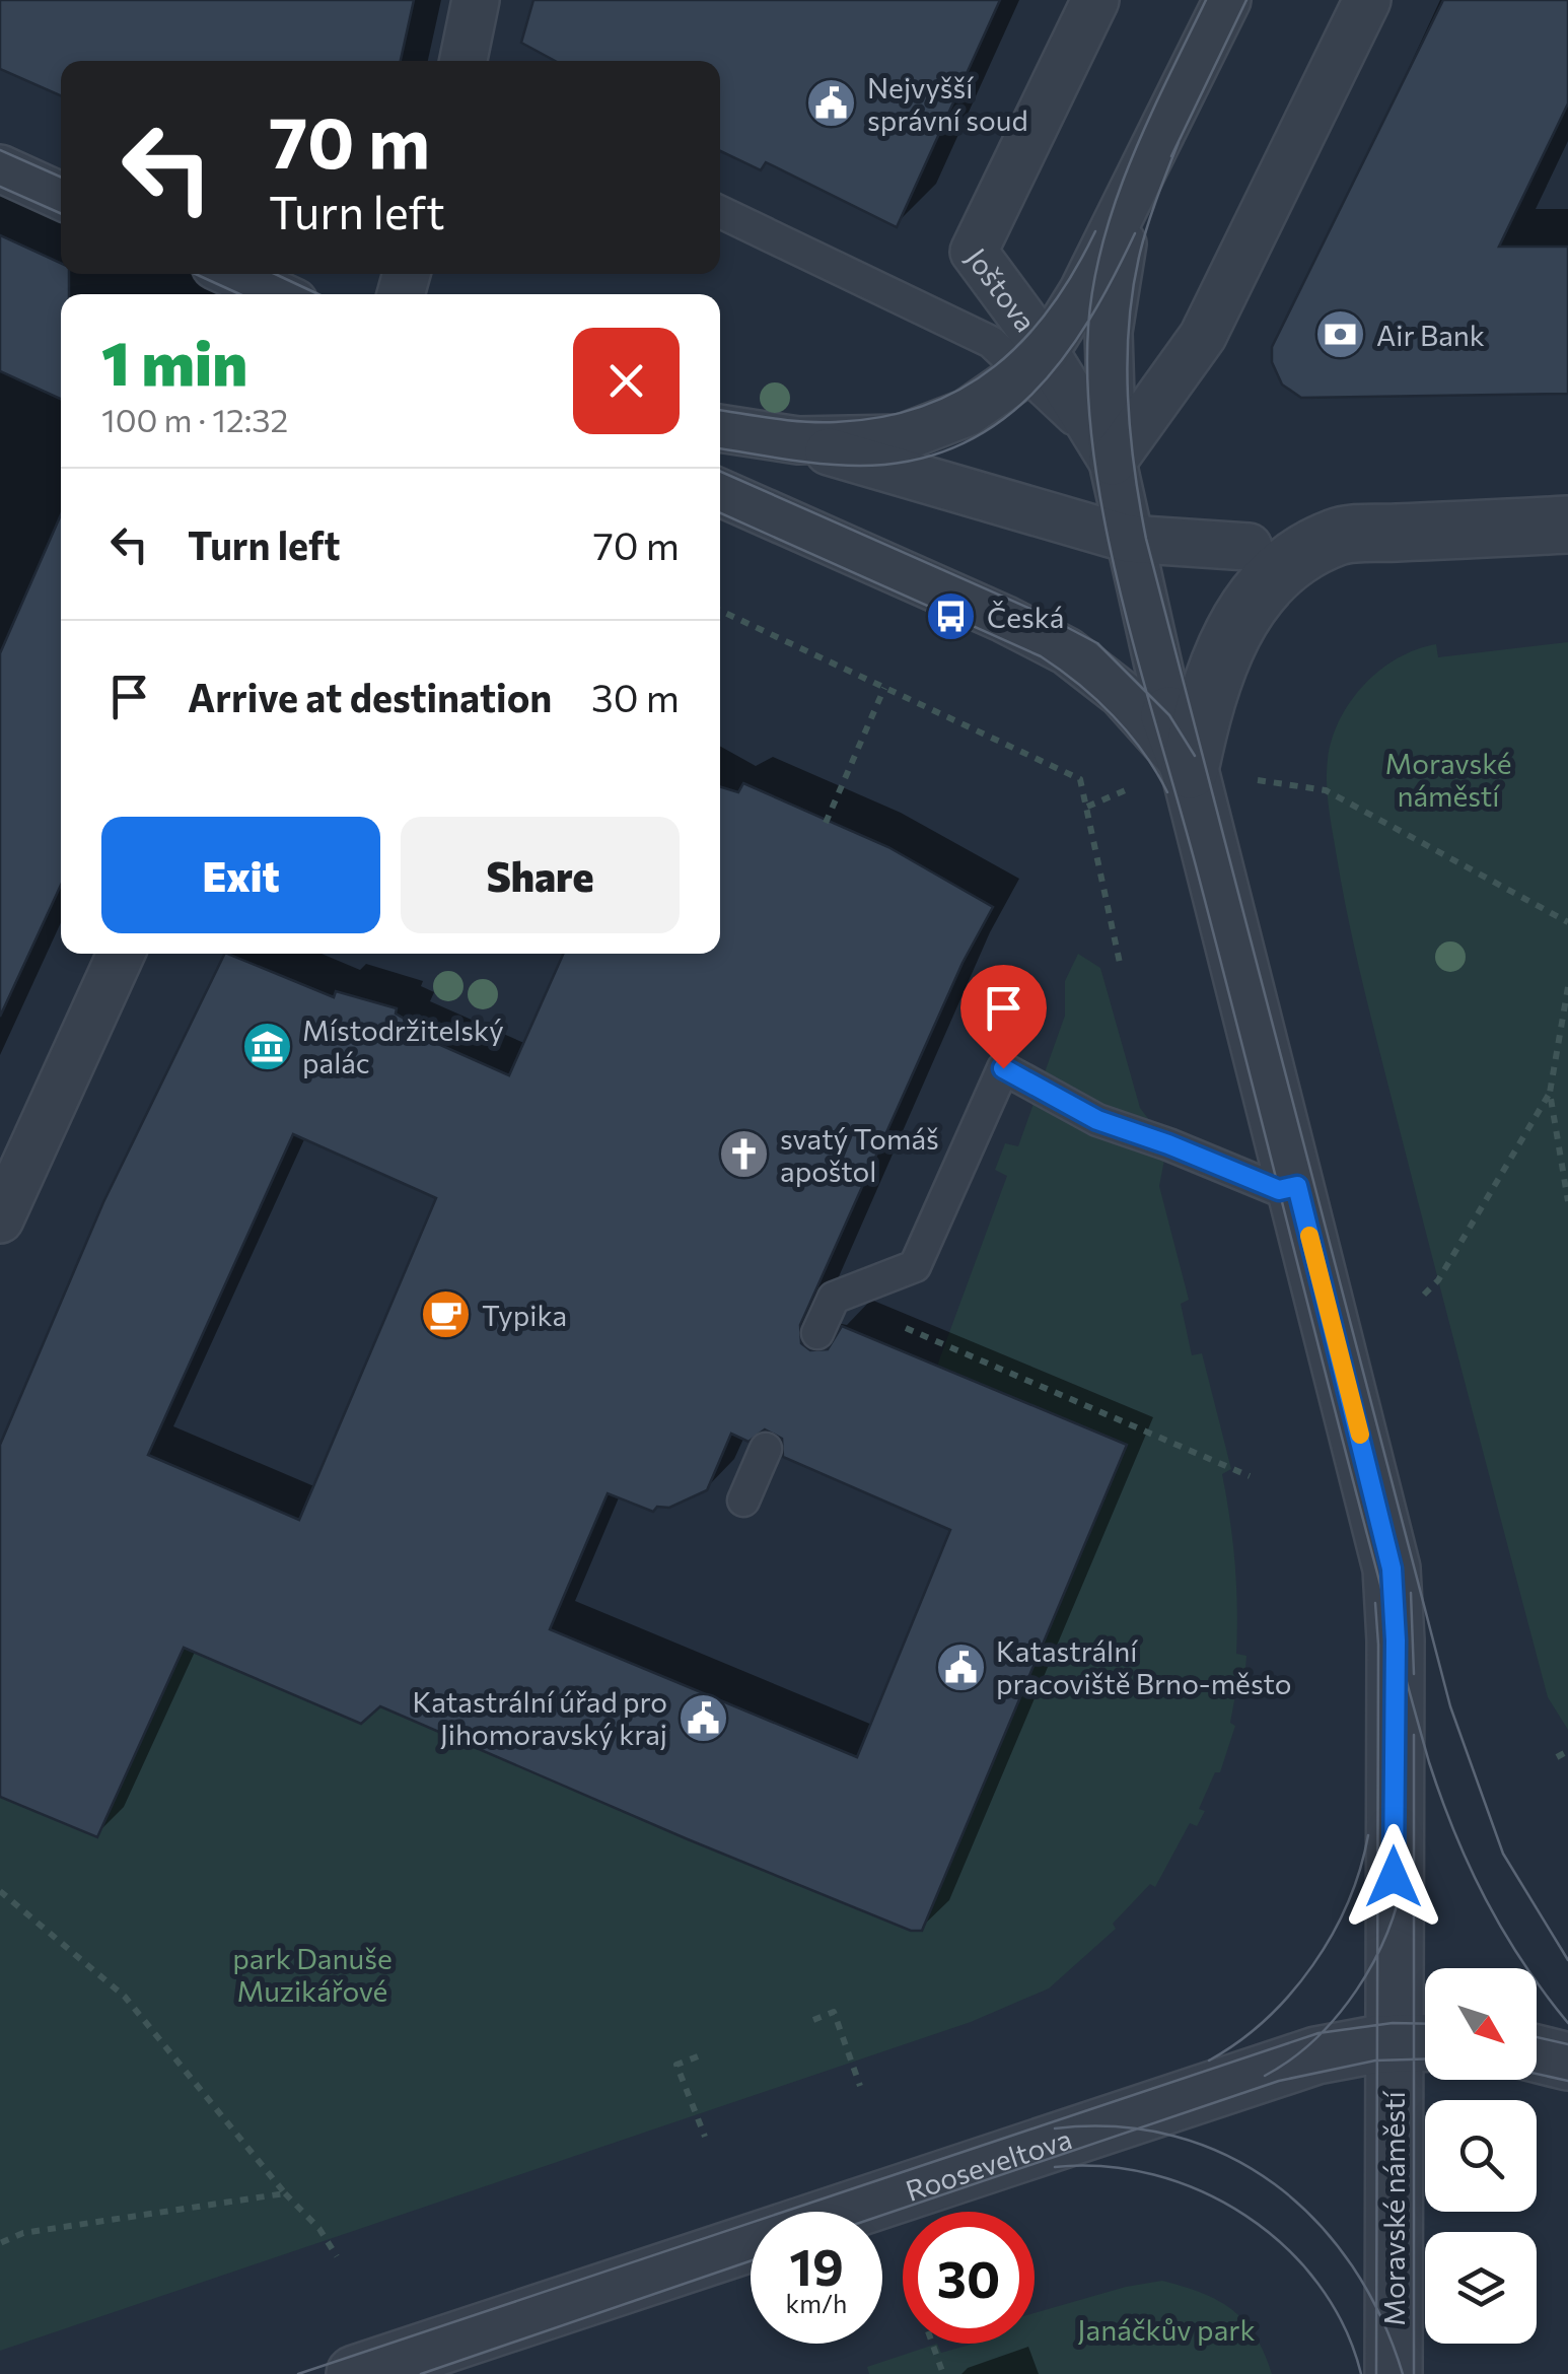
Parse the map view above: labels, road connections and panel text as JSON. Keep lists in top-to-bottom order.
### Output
{
  "streets": {
    "street": ["Joštova", "Rooseveltova", "Moravské náměstí"]
  },
  "crossings": [
    ["Joštova", "Moravské náměstí"],
    ["Rooseveltova", "Moravské náměstí"]
  ],
  "parks": ["Moravské náměstí", "park Danuše Muzikářové", "Janáčkův park"],
  "places": {
    "public building": ["Nejvyšší správní soud", "Katastrální pracoviště Brno-město", "Katastrální úřad pro Jihomoravský kraj"],
    "bank": ["Air Bank"],
    "bus stop": ["Česká"],
    "museum": ["Místodržitelský palác"],
    "church": ["svatý Tomáš apoštol"],
    "cafe": ["Typika"]
  },
  "north": "bottom right",
  "page": {
    "turn": ["70 m", "Turn left"],
    "heading": ["1 min", "100 m · 12:32"],
    "list": [
      {
        "name": "Turn left",
        "value": "70 m"
      },
      {
        "name": "Arrive at destination",
        "value": "30 m"
      }
    ],
    "buttons": ["Exit", "Share"],
    "speed": "19 km/h",
    "limit": "30"
  }
}
